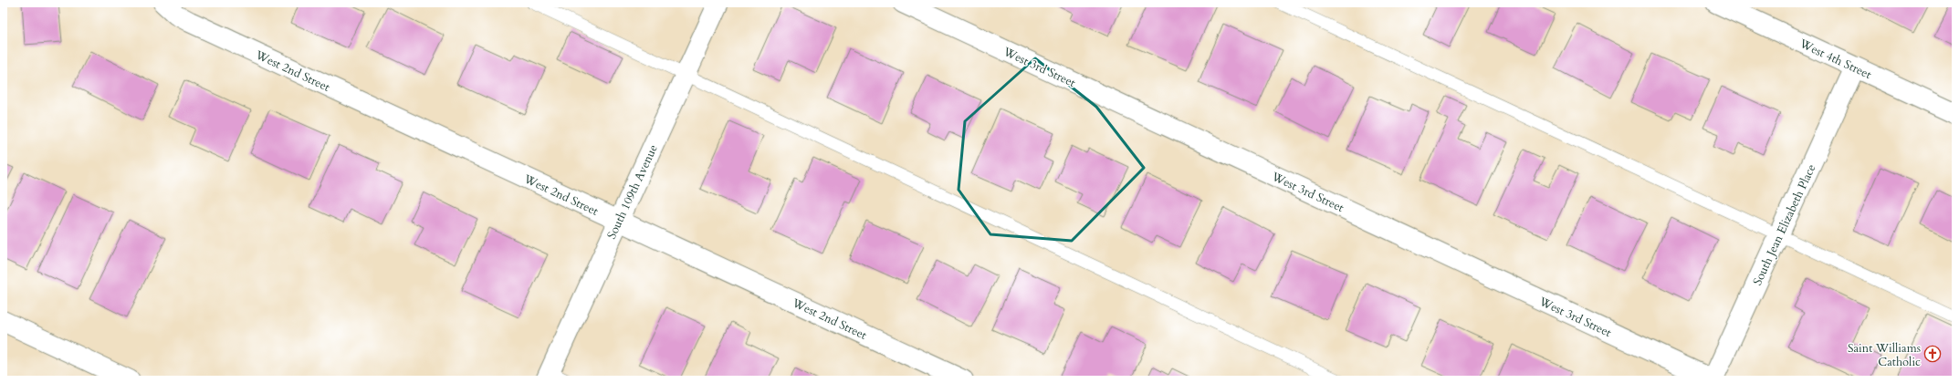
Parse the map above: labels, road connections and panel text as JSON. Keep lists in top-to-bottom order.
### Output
{
  "streets": {
    "street": [
      "West 4th Street",
      "West 3rd Street",
      "West 2nd Street",
      "South 109th Avenue",
      "South Jean Elizabeth Place"
    ]
  },
  "crossings": [
    ["West 4th Street", "South Jean Elizabeth Place"],
    ["West 3rd Street", "South Jean Elizabeth Place"],
    ["West 2nd Street", "South 109th Avenue"]
  ],
  "places": {
    "church": ["Saint Williams Catholic"]
  }
}
